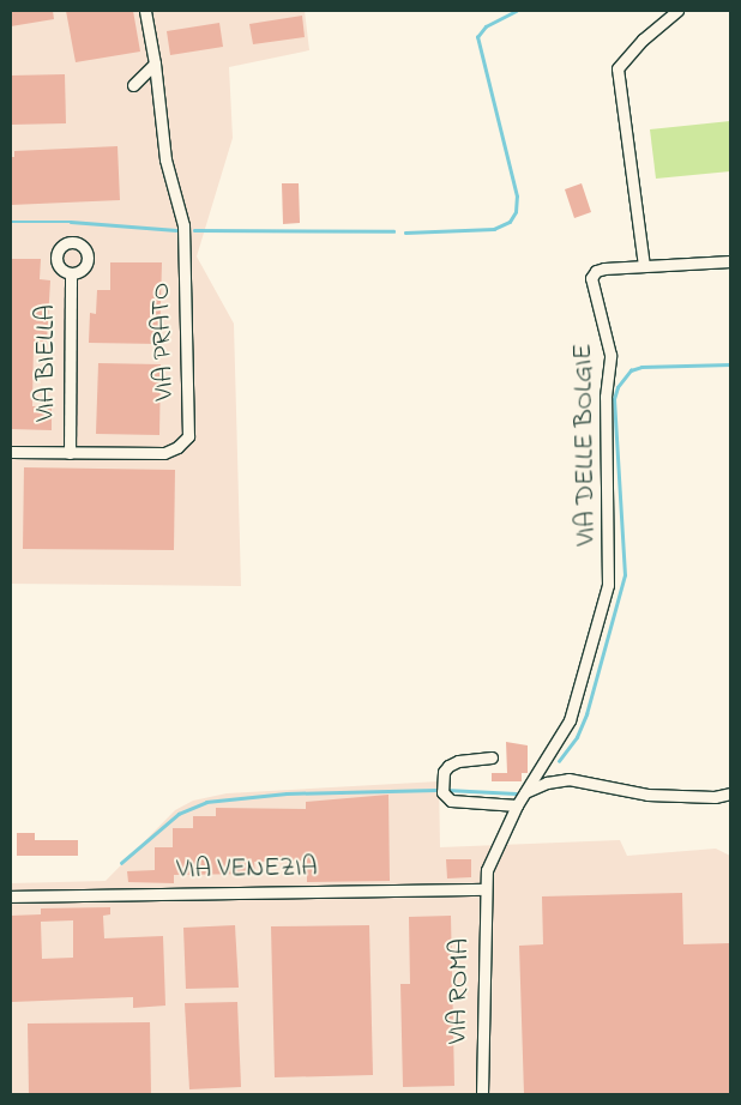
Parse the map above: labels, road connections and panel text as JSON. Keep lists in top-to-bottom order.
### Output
{
  "streets": {
    "street": [
      "VIA PRATO",
      "VIA BIELLA",
      "VIA DELLE BOLGIE",
      "VIA VENEZIA",
      "VIA ROMA"
    ]
  },
  "crossings": [
    ["VIA PRATO", "VIA BIELLA"],
    ["VIA DELLE BOLGIE", "VIA ROMA"],
    ["VIA VENEZIA", "VIA ROMA"]
  ]
}
